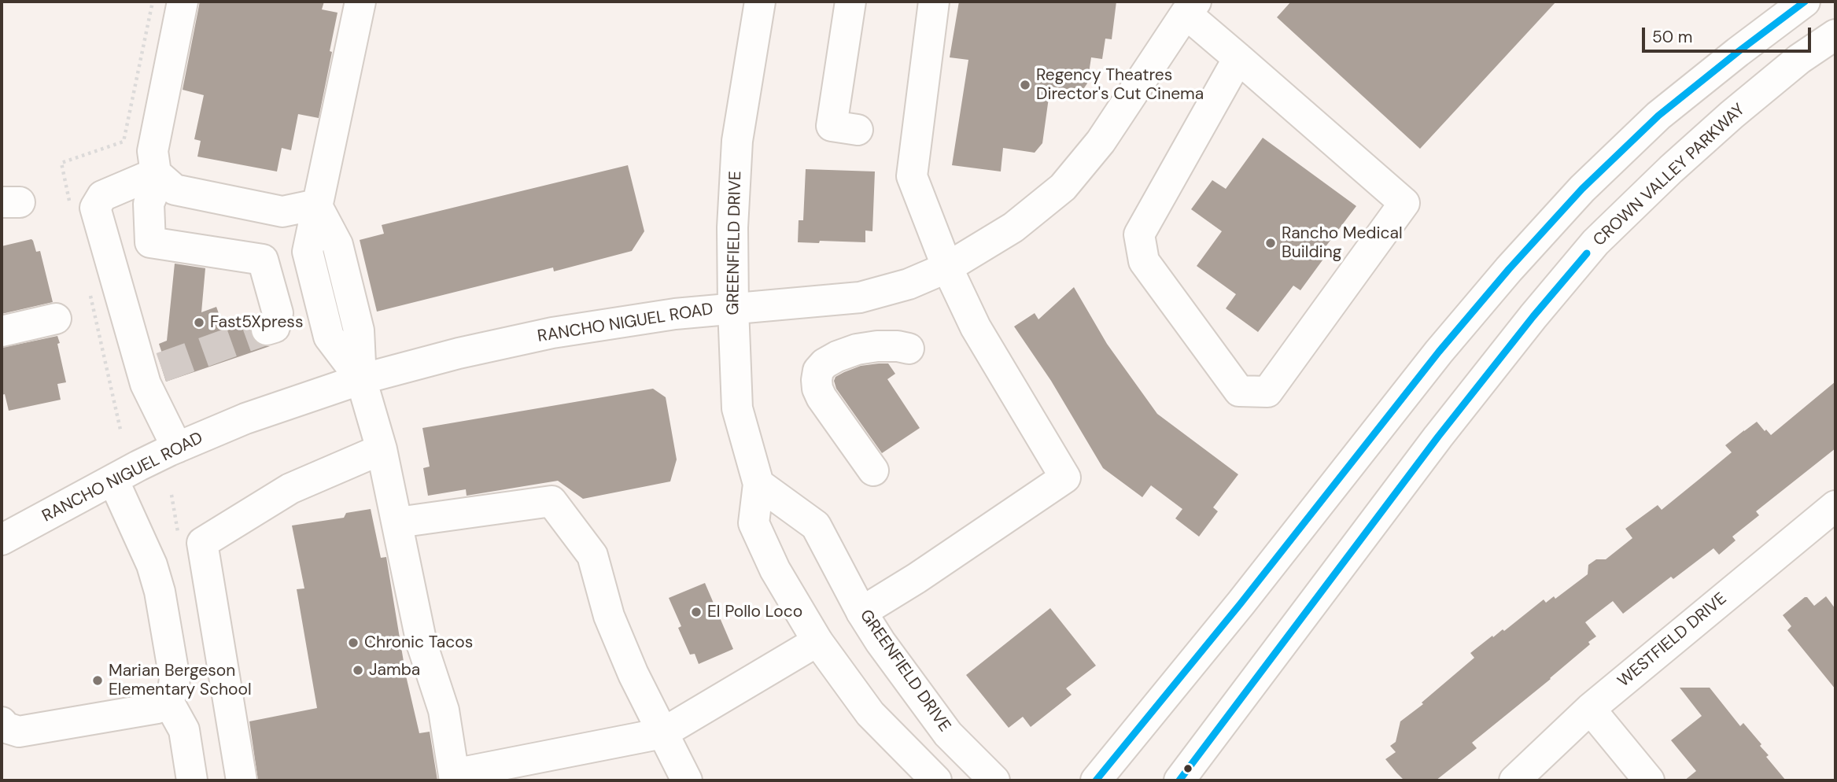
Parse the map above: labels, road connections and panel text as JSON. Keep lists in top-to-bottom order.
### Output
{
  "streets": {
    "main road": [
      "CROWN VALLEY PARKWAY",
      "GREENFIELD DRIVE",
      "RANCHO NIGUEL ROAD",
      "WESTFIELD DRIVE"
    ]
  },
  "crossings": [
    ["GREENFIELD DRIVE", "RANCHO NIGUEL ROAD"]
  ],
  "places": [
    "Regency Theatres Director's Cut Cinema",
    "Rancho Medical Building",
    "Fast5Xpress",
    "El Pollo Loco",
    "Chronic Tacos",
    "Jamba",
    "Marian Bergeson Elementary School"
  ],
  "scale_bar": "50 m"
}
